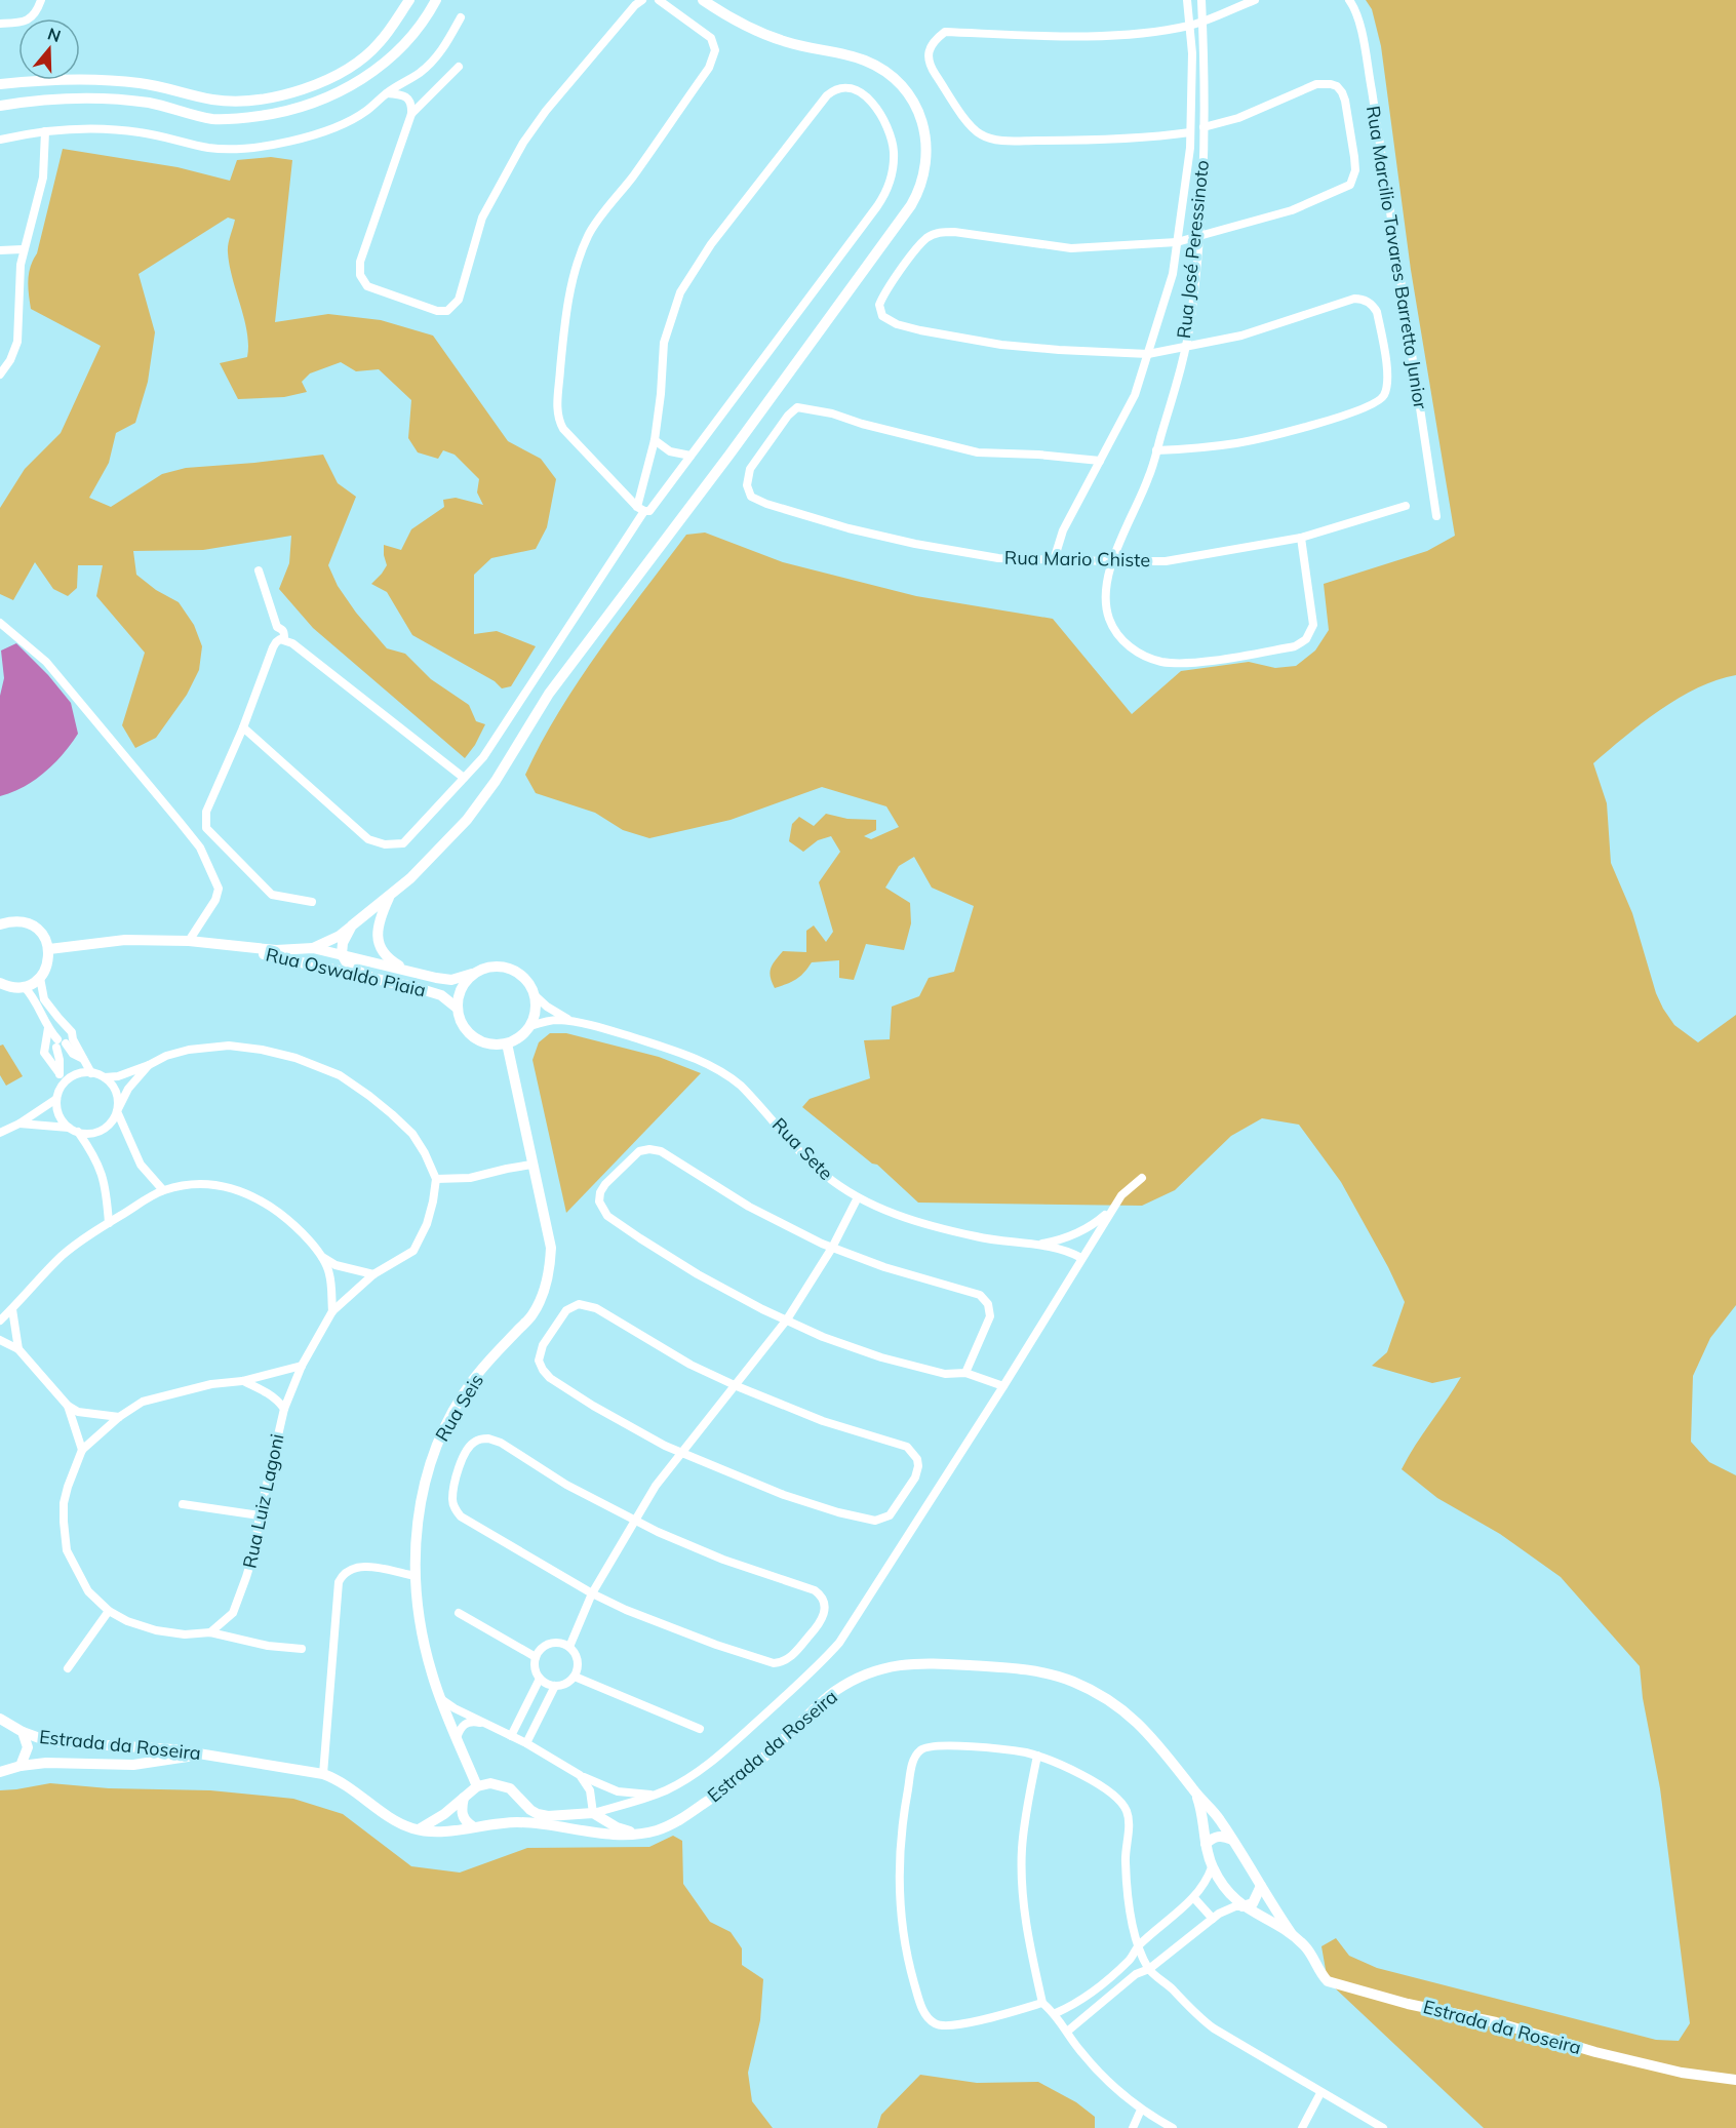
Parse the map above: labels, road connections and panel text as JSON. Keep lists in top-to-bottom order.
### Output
{
  "streets": {
    "street": [
      "Rua José Peressinoto",
      "Rua Marcilio Tavares Barretto Junior",
      "Rua Mario Chiste",
      "Rua Oswaldo Piaia",
      "Rua Sete",
      "Rua Seis",
      "Rua Luiz Lagoni",
      "Estrada da Roseira"
    ]
  },
  "crossings": [
    ["Rua José Peressinoto", "Rua Mario Chiste"],
    ["Rua Oswaldo Piaia", "Rua Sete"],
    ["Rua Oswaldo Piaia", "Rua Seis"],
    ["Rua Sete", "Rua Seis"],
    ["Rua Seis", "Estrada da Roseira"]
  ],
  "north": "top"
}
